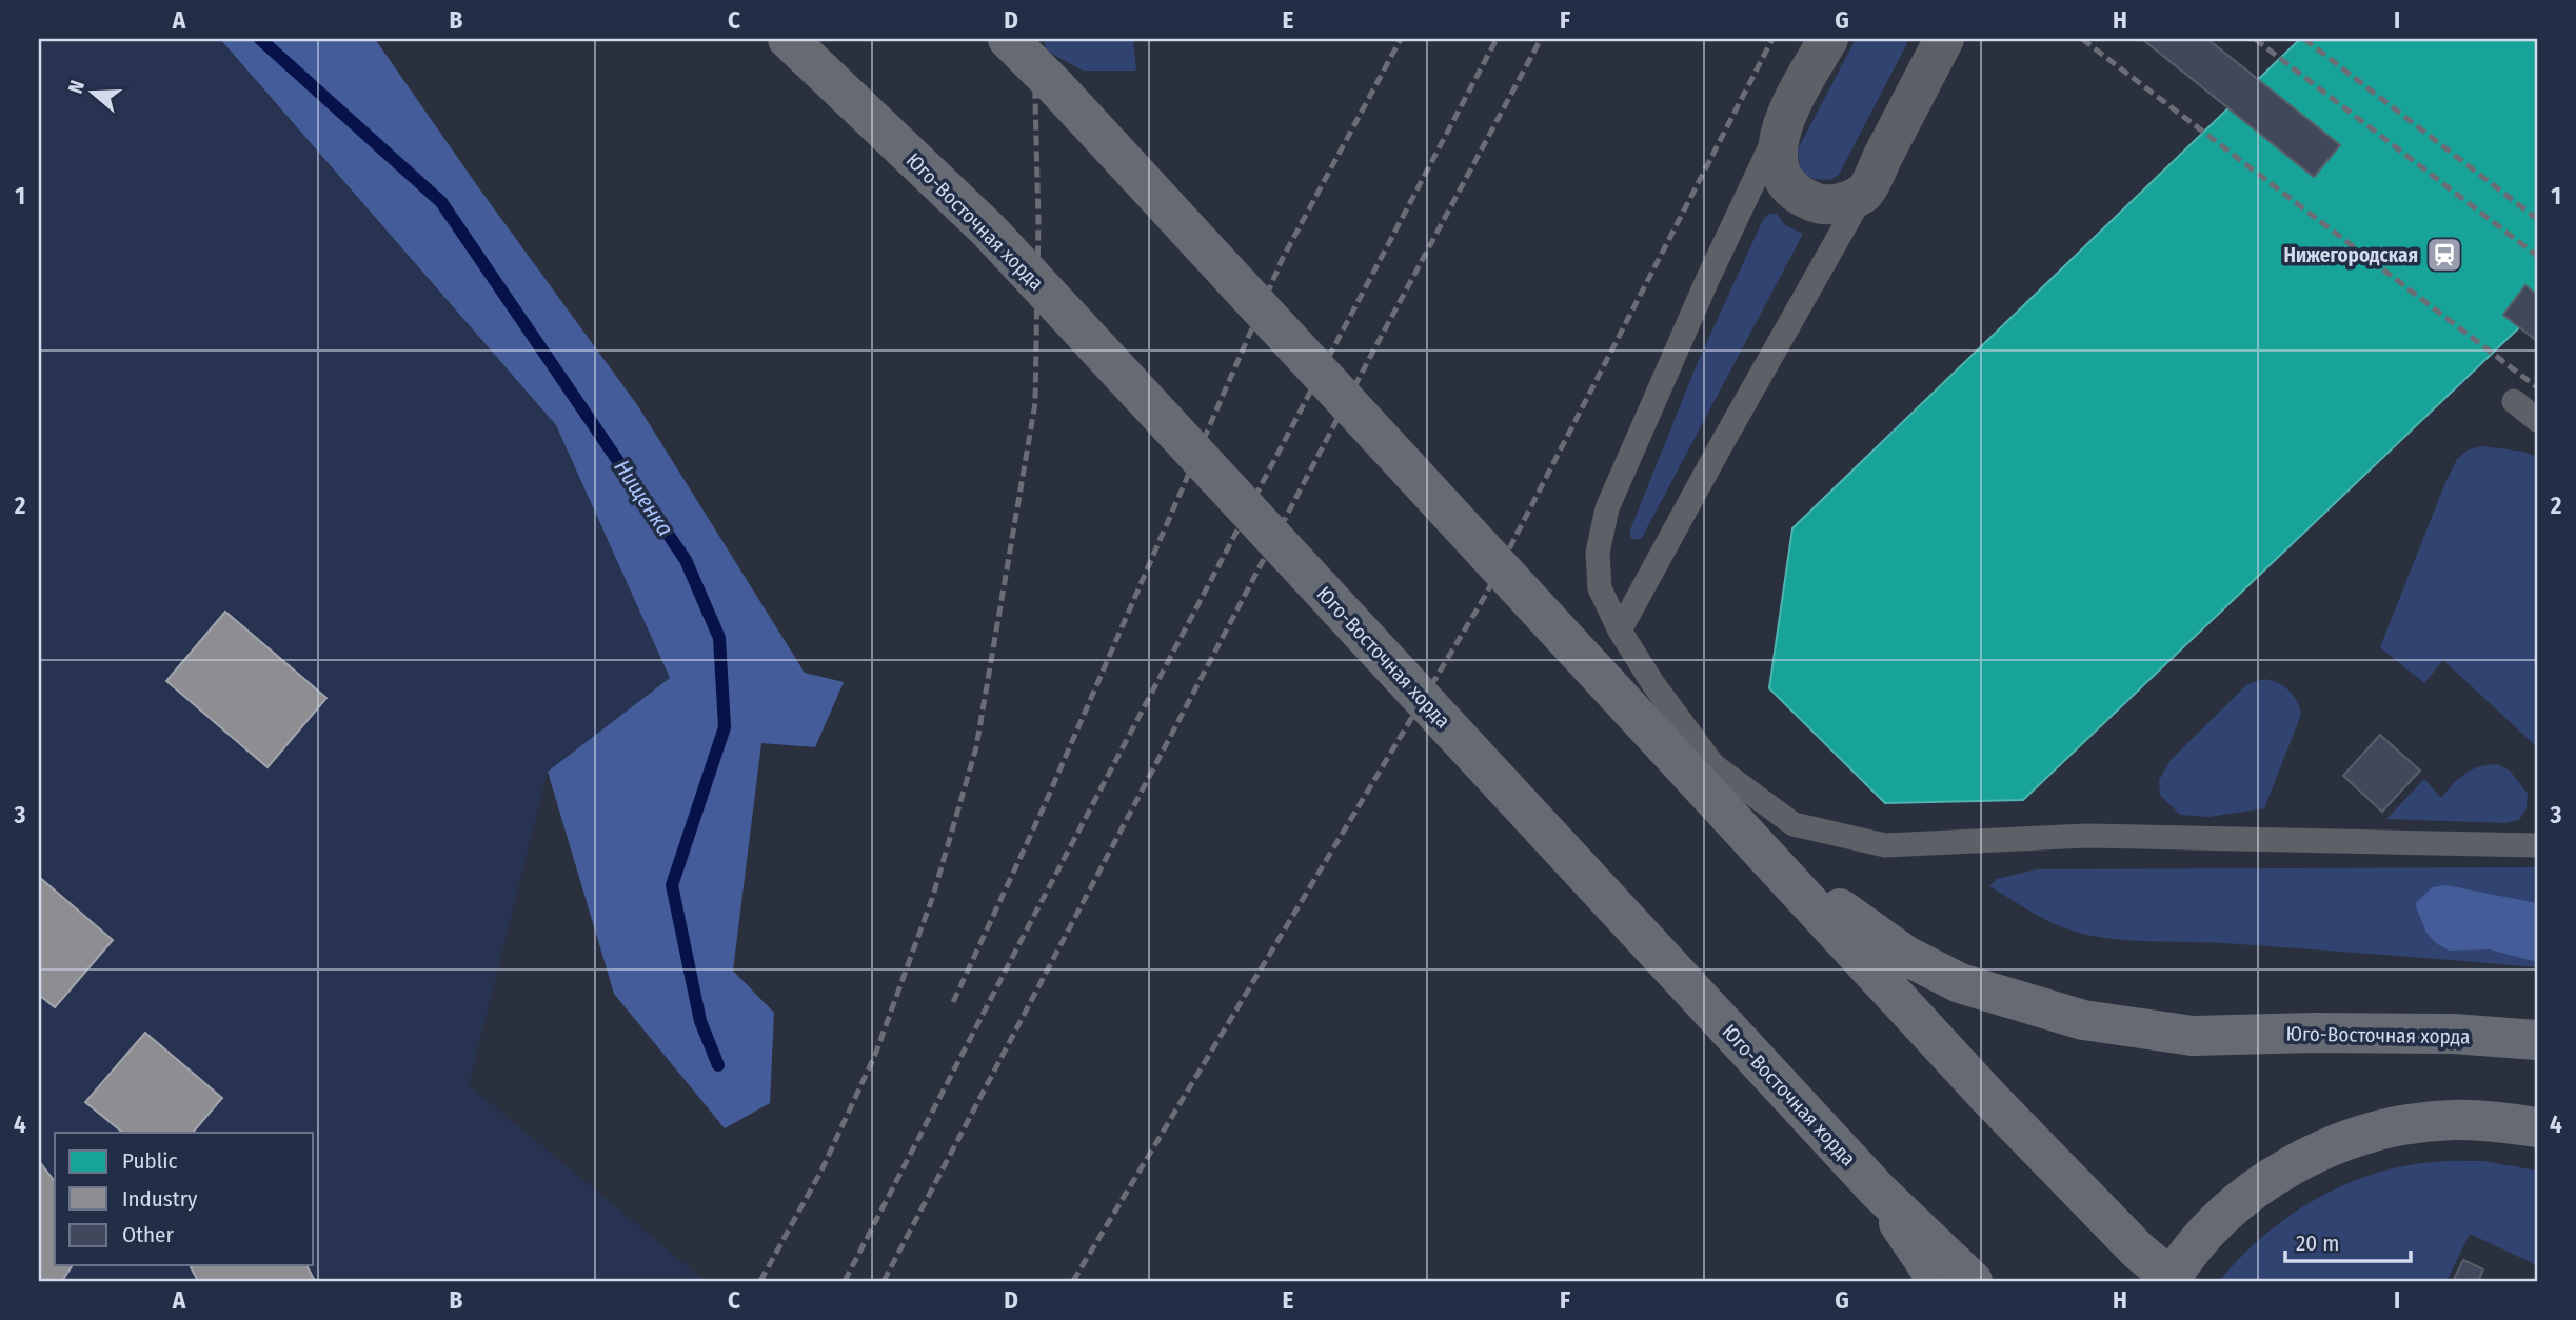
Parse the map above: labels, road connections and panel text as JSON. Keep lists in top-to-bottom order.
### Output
{
  "streets": {
    "main road": ["Юго-Восточная хорда"]
  },
  "water": ["Нищенка"],
  "places": {
    "station": ["Нижегородская"]
  },
  "legend": ["Public", "Industry", "Other"],
  "scale_bar": "20 m",
  "north": "left",
  "grid": {
    "columns": [
      "A",
      "B",
      "C",
      "D",
      "E",
      "F",
      "G",
      "H",
      "I"
    ],
    "rows": [
      "1",
      "2",
      "3",
      "4"
    ]
  }
}
